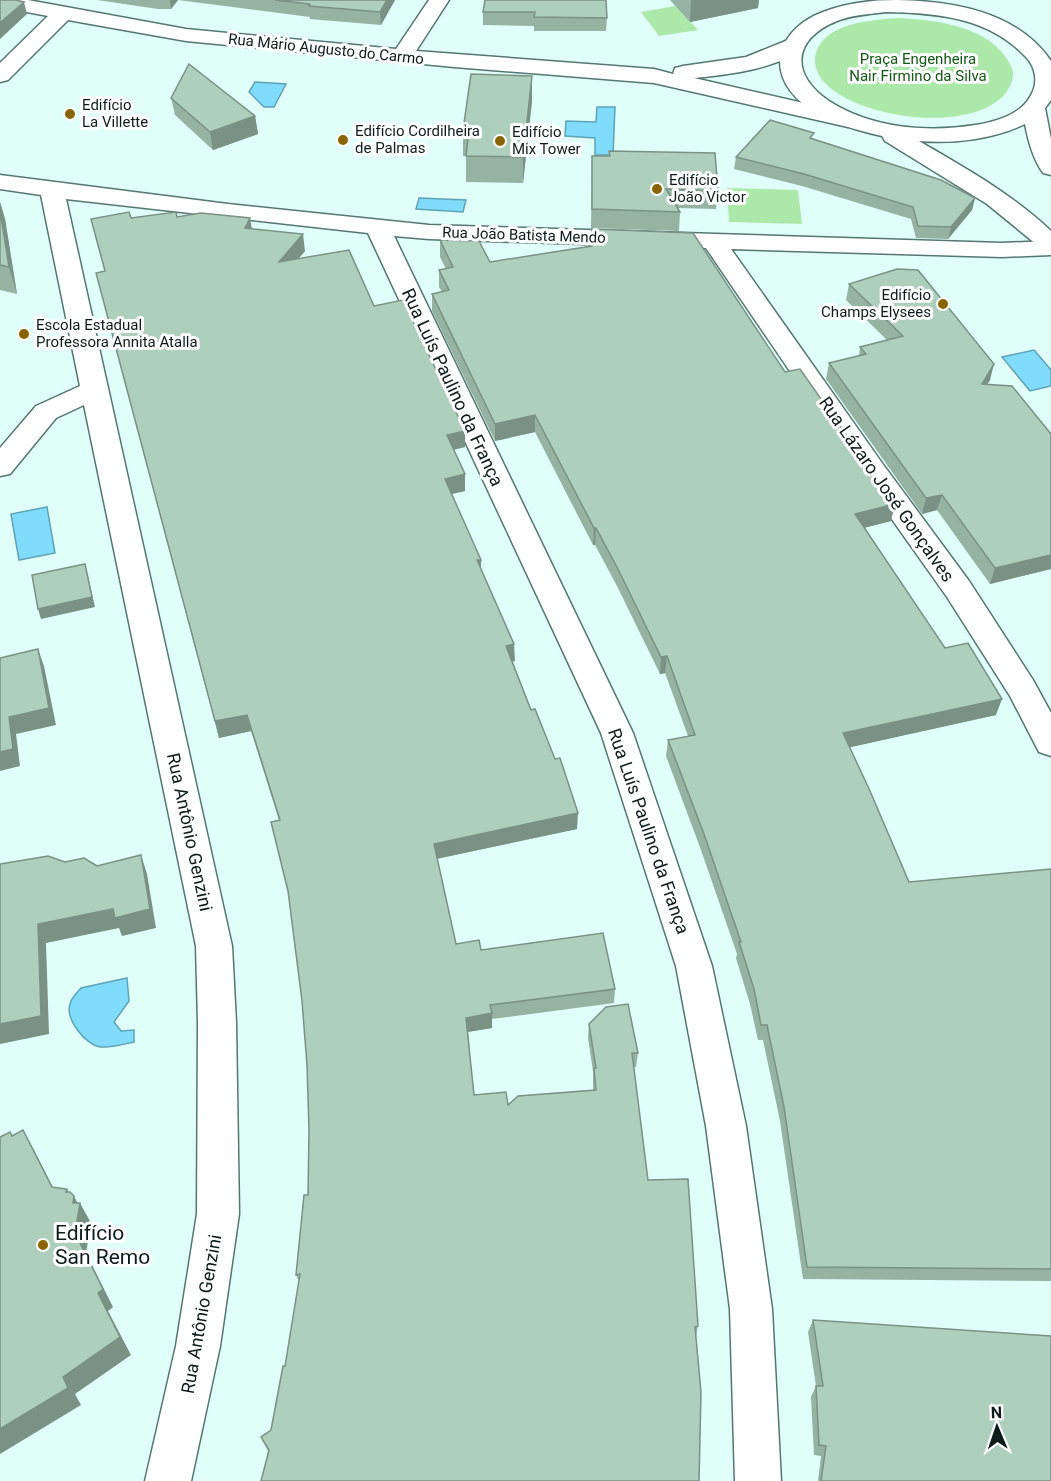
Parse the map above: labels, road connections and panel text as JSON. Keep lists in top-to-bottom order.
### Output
{
  "streets": {
    "street": [
      "Rua Mário Augusto do Carmo",
      "Rua João Batista Mendo",
      "Rua Luís Paulino da França",
      "Rua Lázaro José Gonçalves",
      "Rua Antônio Genzini"
    ]
  },
  "crossings": [
    ["Rua João Batista Mendo", "Rua Luís Paulino da França"],
    ["Rua João Batista Mendo", "Rua Lázaro José Gonçalves"],
    ["Rua João Batista Mendo", "Rua Antônio Genzini"]
  ],
  "parks": ["Praça Engenheira Nair Firmino da Silva"],
  "places": [
    "Edifício La Villette",
    "Edifício Cordilheira de Palmas",
    "Edifício Mix Tower",
    "Edifício João Victor",
    "Edifício Champs Elysees",
    "Escola Estadual Professora Annita Atalla",
    "Edifício San Remo"
  ],
  "north": "top"
}
